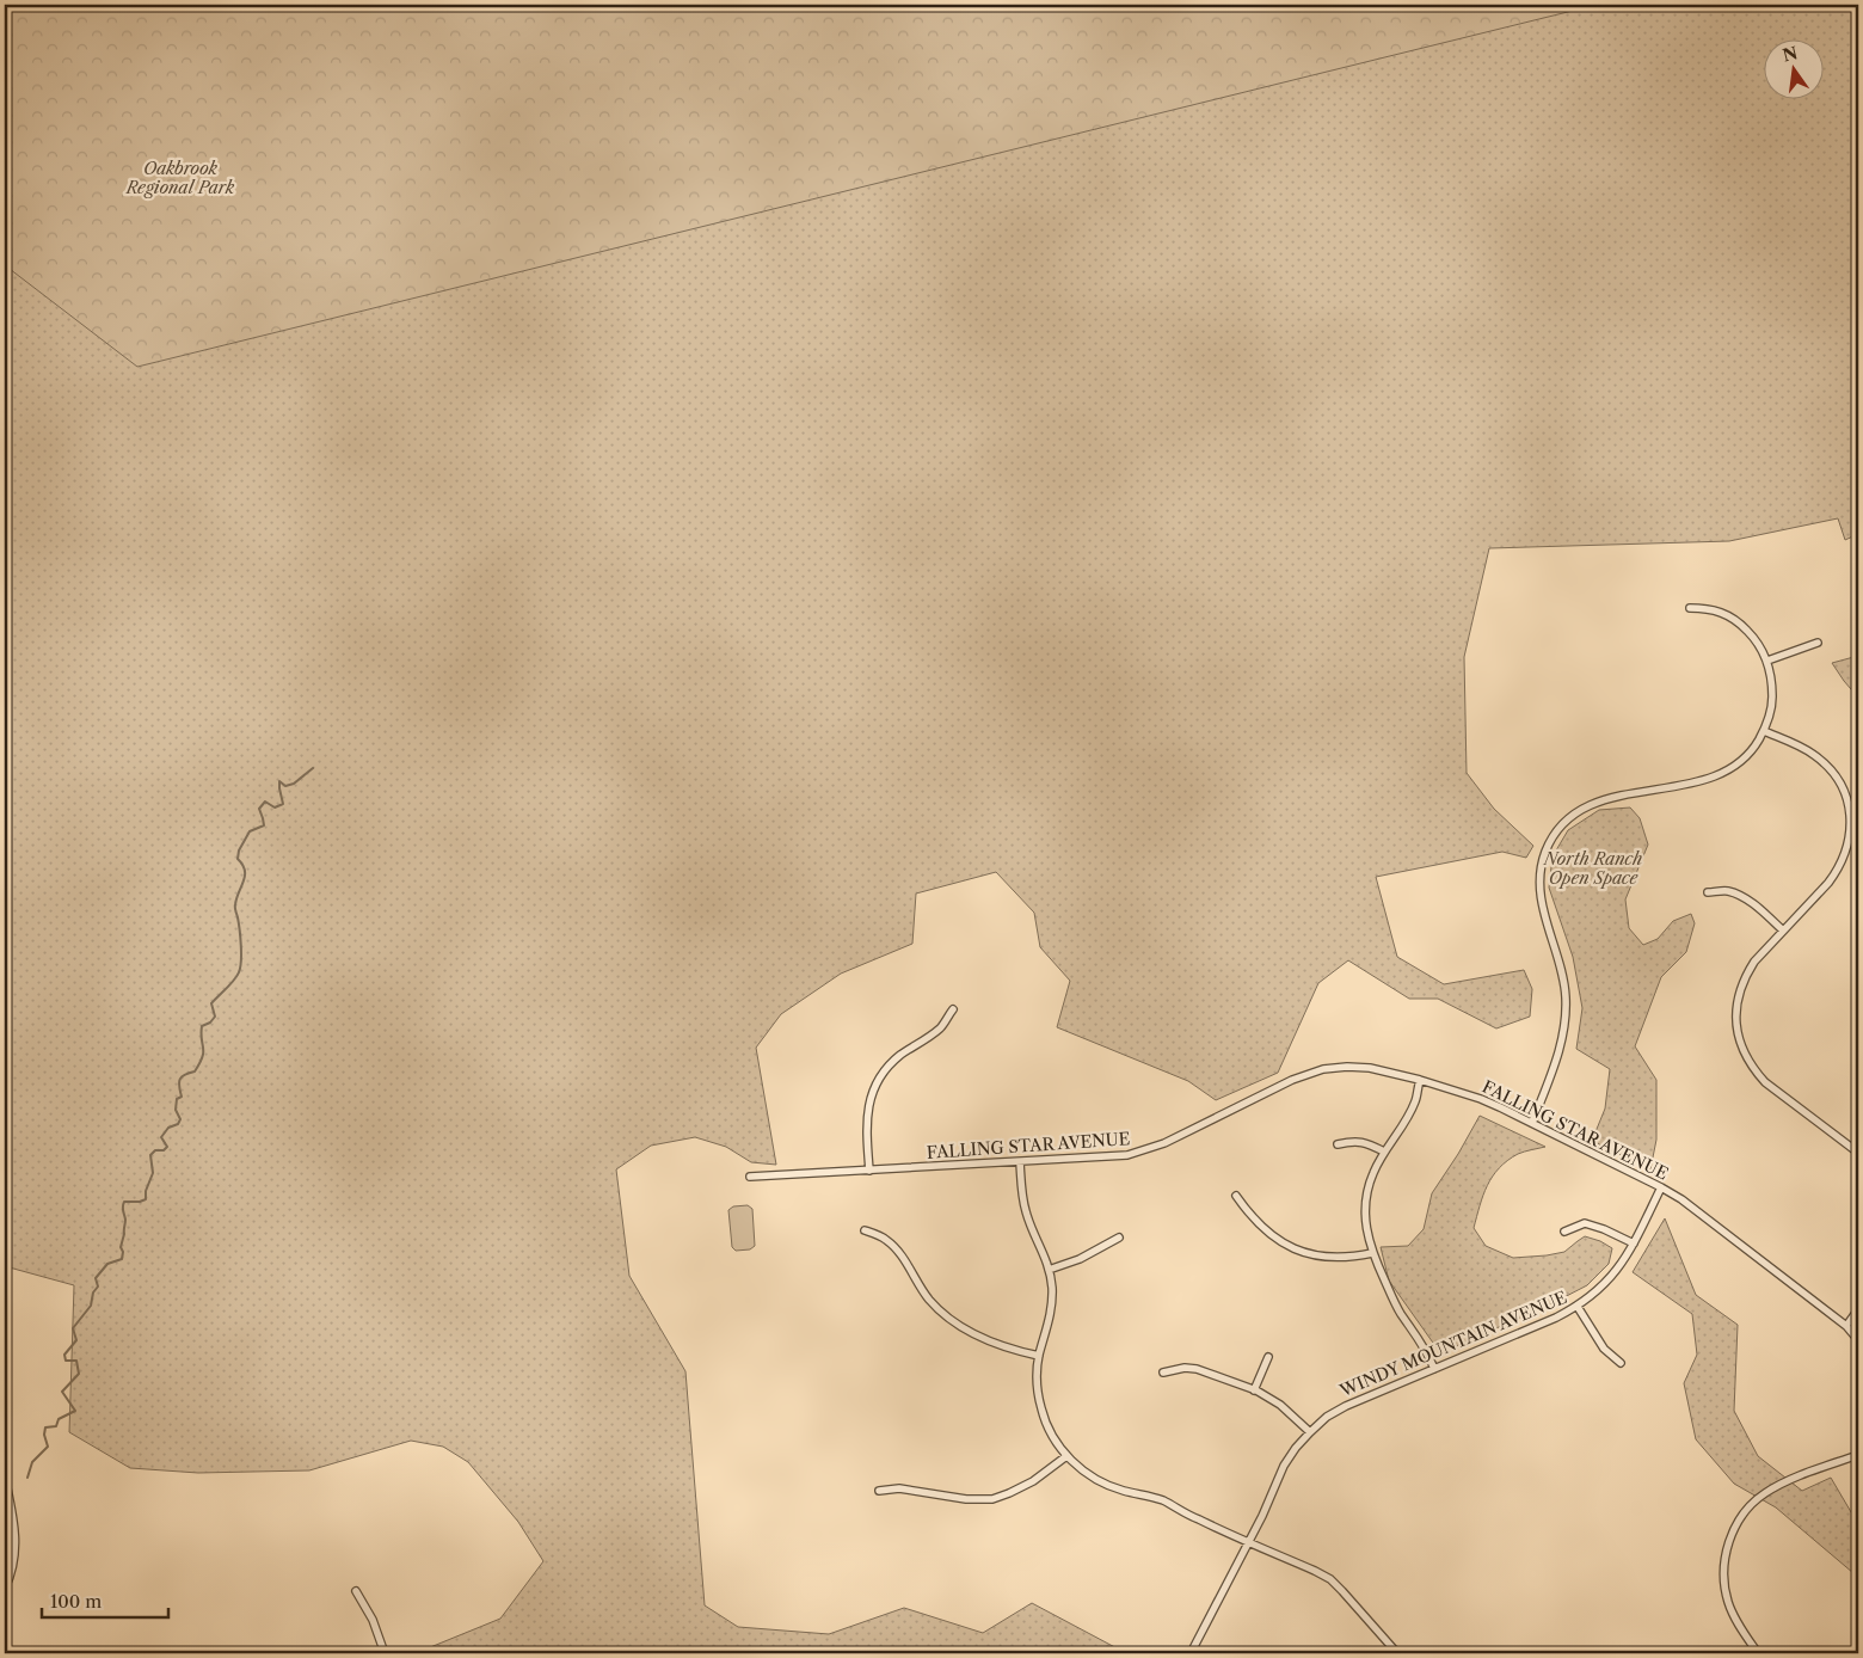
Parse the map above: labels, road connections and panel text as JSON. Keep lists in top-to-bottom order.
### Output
{
  "streets": {
    "street": ["FALLING STAR AVENUE", "WINDY MOUNTAIN AVENUE"]
  },
  "crossings": [
    ["FALLING STAR AVENUE", "WINDY MOUNTAIN AVENUE"]
  ],
  "parks": ["Oakbrook Regional Park", "North Ranch Open Space"],
  "scale_bar": "100 m",
  "north": "top"
}
